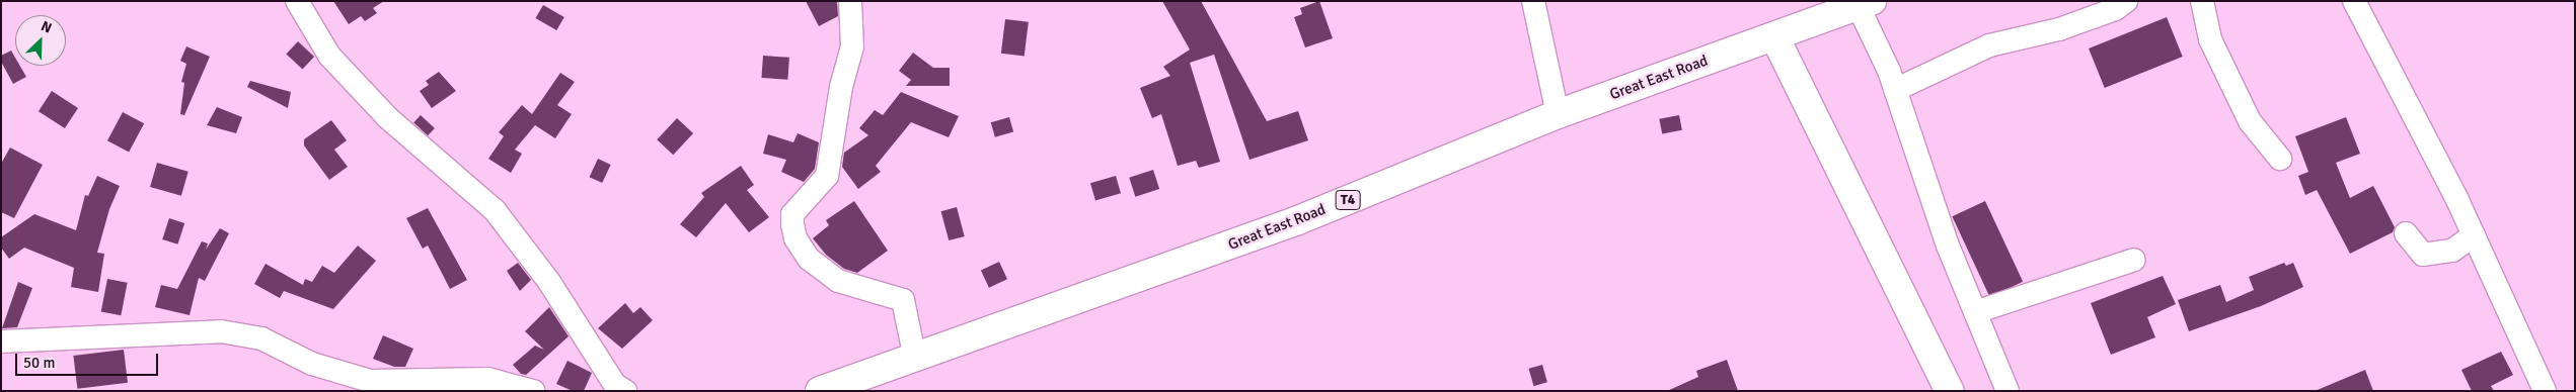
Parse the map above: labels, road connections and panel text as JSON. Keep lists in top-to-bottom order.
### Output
{
  "streets": {
    "main road": ["Great East Road", "T4"]
  },
  "scale_bar": "50 m",
  "north": "top right"
}
